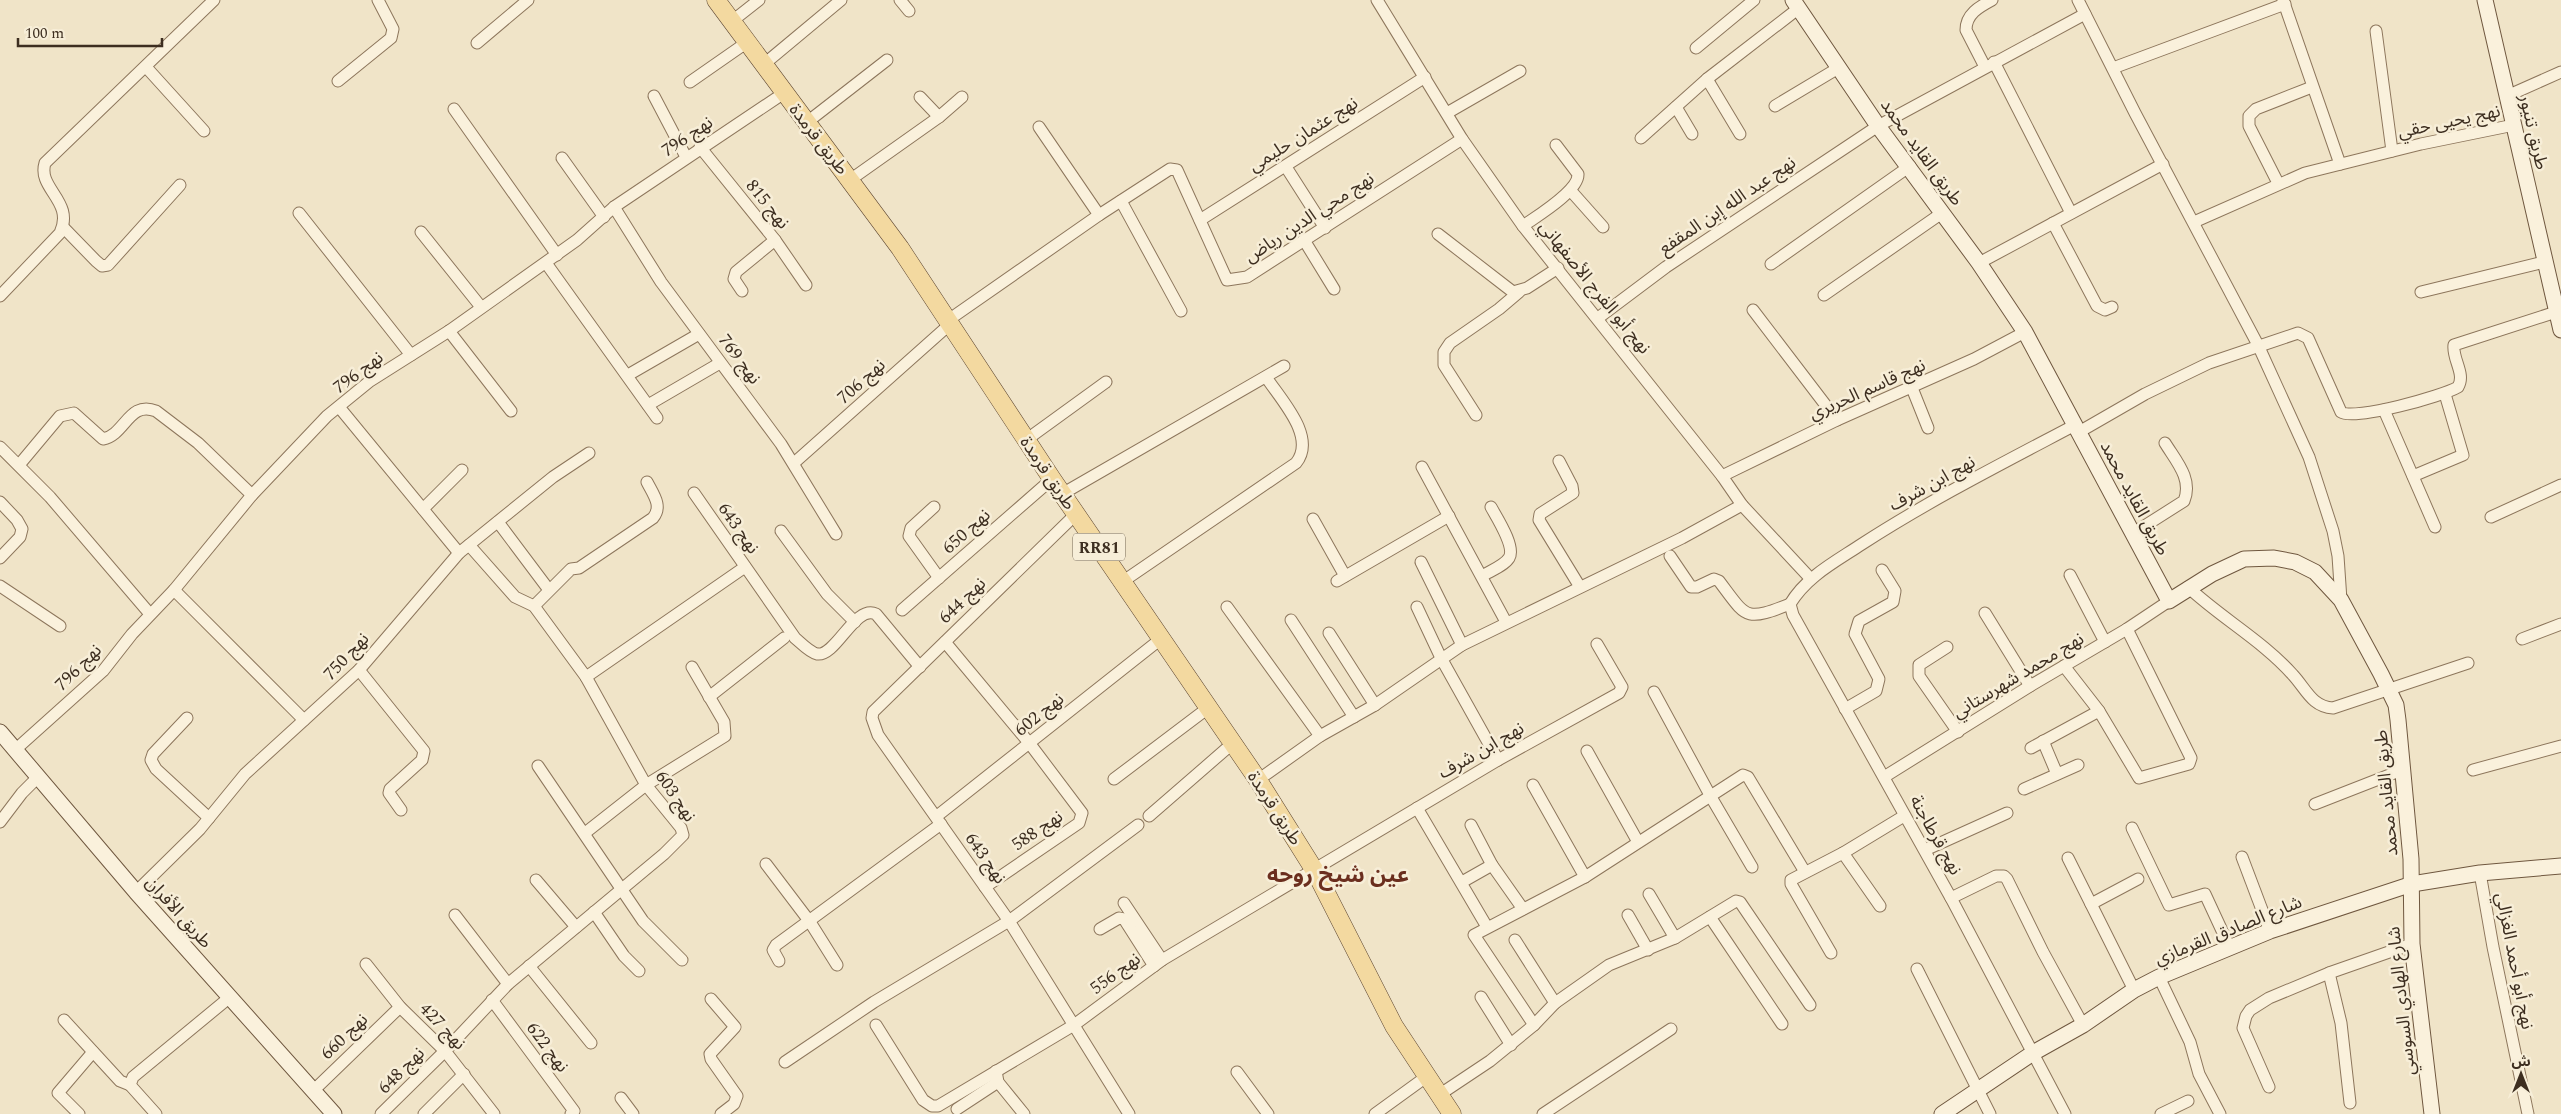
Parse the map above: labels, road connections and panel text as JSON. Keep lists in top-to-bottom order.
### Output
{
  "streets": {
    "main road": [
      "طريق تنيور",
      "طريق قرمدة",
      "طريق القايد محمد",
      "RR81",
      "طريق الأفران",
      "شارع الصادق القرمازي",
      "شارع الهادي السوسي"
    ],
    "street": [
      "نهج يحيى حقي",
      "نهج عثمان حليمي",
      "نهج 796",
      "نهج 815",
      "نهج عبد الله إبن المقفع",
      "نهج محي الدين رياض",
      "نهج أبو الفرج الأصفهاني",
      "نهج 769",
      "نهج 706",
      "نهج قاسم الحريري",
      "نهج ابن شرف",
      "نهج 643",
      "نهج 650",
      "نهج 644",
      "نهج 750",
      "نهج محمد شهرستاني",
      "نهج 602",
      "نهج 603",
      "نهج 588",
      "نهج قرطاجنة",
      "نهج أبو أحمد الغزالي",
      "نهج 556",
      "نهج 427",
      "نهج 660",
      "نهج 622",
      "نهج 648"
    ]
  },
  "crossings": [
    ["نهج يحيى حقي", "طريق تنيور"],
    ["نهج عثمان حليمي", "نهج محي الدين رياض"],
    ["نهج عثمان حليمي", "نهج أبو الفرج الأصفهاني"],
    ["نهج عثمان حليمي", "نهج 706"],
    ["نهج 796", "طريق قرمدة"],
    ["نهج 796", "نهج 815"],
    ["نهج 796", "نهج 769"],
    ["نهج 796", "طريق الأفران"],
    ["طريق قرمدة", "نهج 706"],
    ["طريق قرمدة", "نهج ابن شرف"],
    ["طريق قرمدة", "نهج 650"],
    ["طريق قرمدة", "نهج 644"],
    ["طريق قرمدة", "نهج 602"],
    ["طريق قرمدة", "نهج 556"],
    ["طريق القايد محمد", "نهج عبد الله إبن المقفع"],
    ["طريق القايد محمد", "نهج قاسم الحريري"],
    ["طريق القايد محمد", "نهج ابن شرف"],
    ["طريق القايد محمد", "نهج محمد شهرستاني"],
    ["طريق القايد محمد", "شارع الصادق القرمازي"],
    ["طريق القايد محمد", "شارع الهادي السوسي"],
    ["نهج عبد الله إبن المقفع", "نهج أبو الفرج الأصفهاني"],
    ["نهج محي الدين رياض", "نهج أبو الفرج الأصفهاني"],
    ["نهج محي الدين رياض", "نهج 706"],
    ["نهج أبو الفرج الأصفهاني", "نهج قاسم الحريري"],
    ["نهج أبو الفرج الأصفهاني", "نهج ابن شرف"],
    ["نهج 769", "نهج 706"],
    ["نهج ابن شرف", "نهج 556"],
    ["نهج 643", "نهج 644"],
    ["نهج 643", "نهج 602"],
    ["نهج 643", "نهج 588"],
    ["نهج 643", "نهج 556"],
    ["نهج 750", "نهج 603"],
    ["نهج 750", "طريق الأفران"],
    ["نهج محمد شهرستاني", "نهج قرطاجنة"],
    ["نهج 602", "نهج 588"],
    ["نهج 603", "نهج 427"],
    ["نهج 603", "نهج 622"],
    ["نهج 603", "نهج 648"],
    ["نهج قرطاجنة", "شارع الصادق القرمازي"],
    ["طريق الأفران", "نهج 660"],
    ["شارع الصادق القرمازي", "نهج أبو أحمد الغزالي"],
    ["شارع الصادق القرمازي", "شارع الهادي السوسي"],
    ["نهج 427", "نهج 660"],
    ["نهج 427", "نهج 648"]
  ],
  "districts": ["عين شيخ روحه"],
  "scale_bar": "100 m",
  "north": "top"
}
